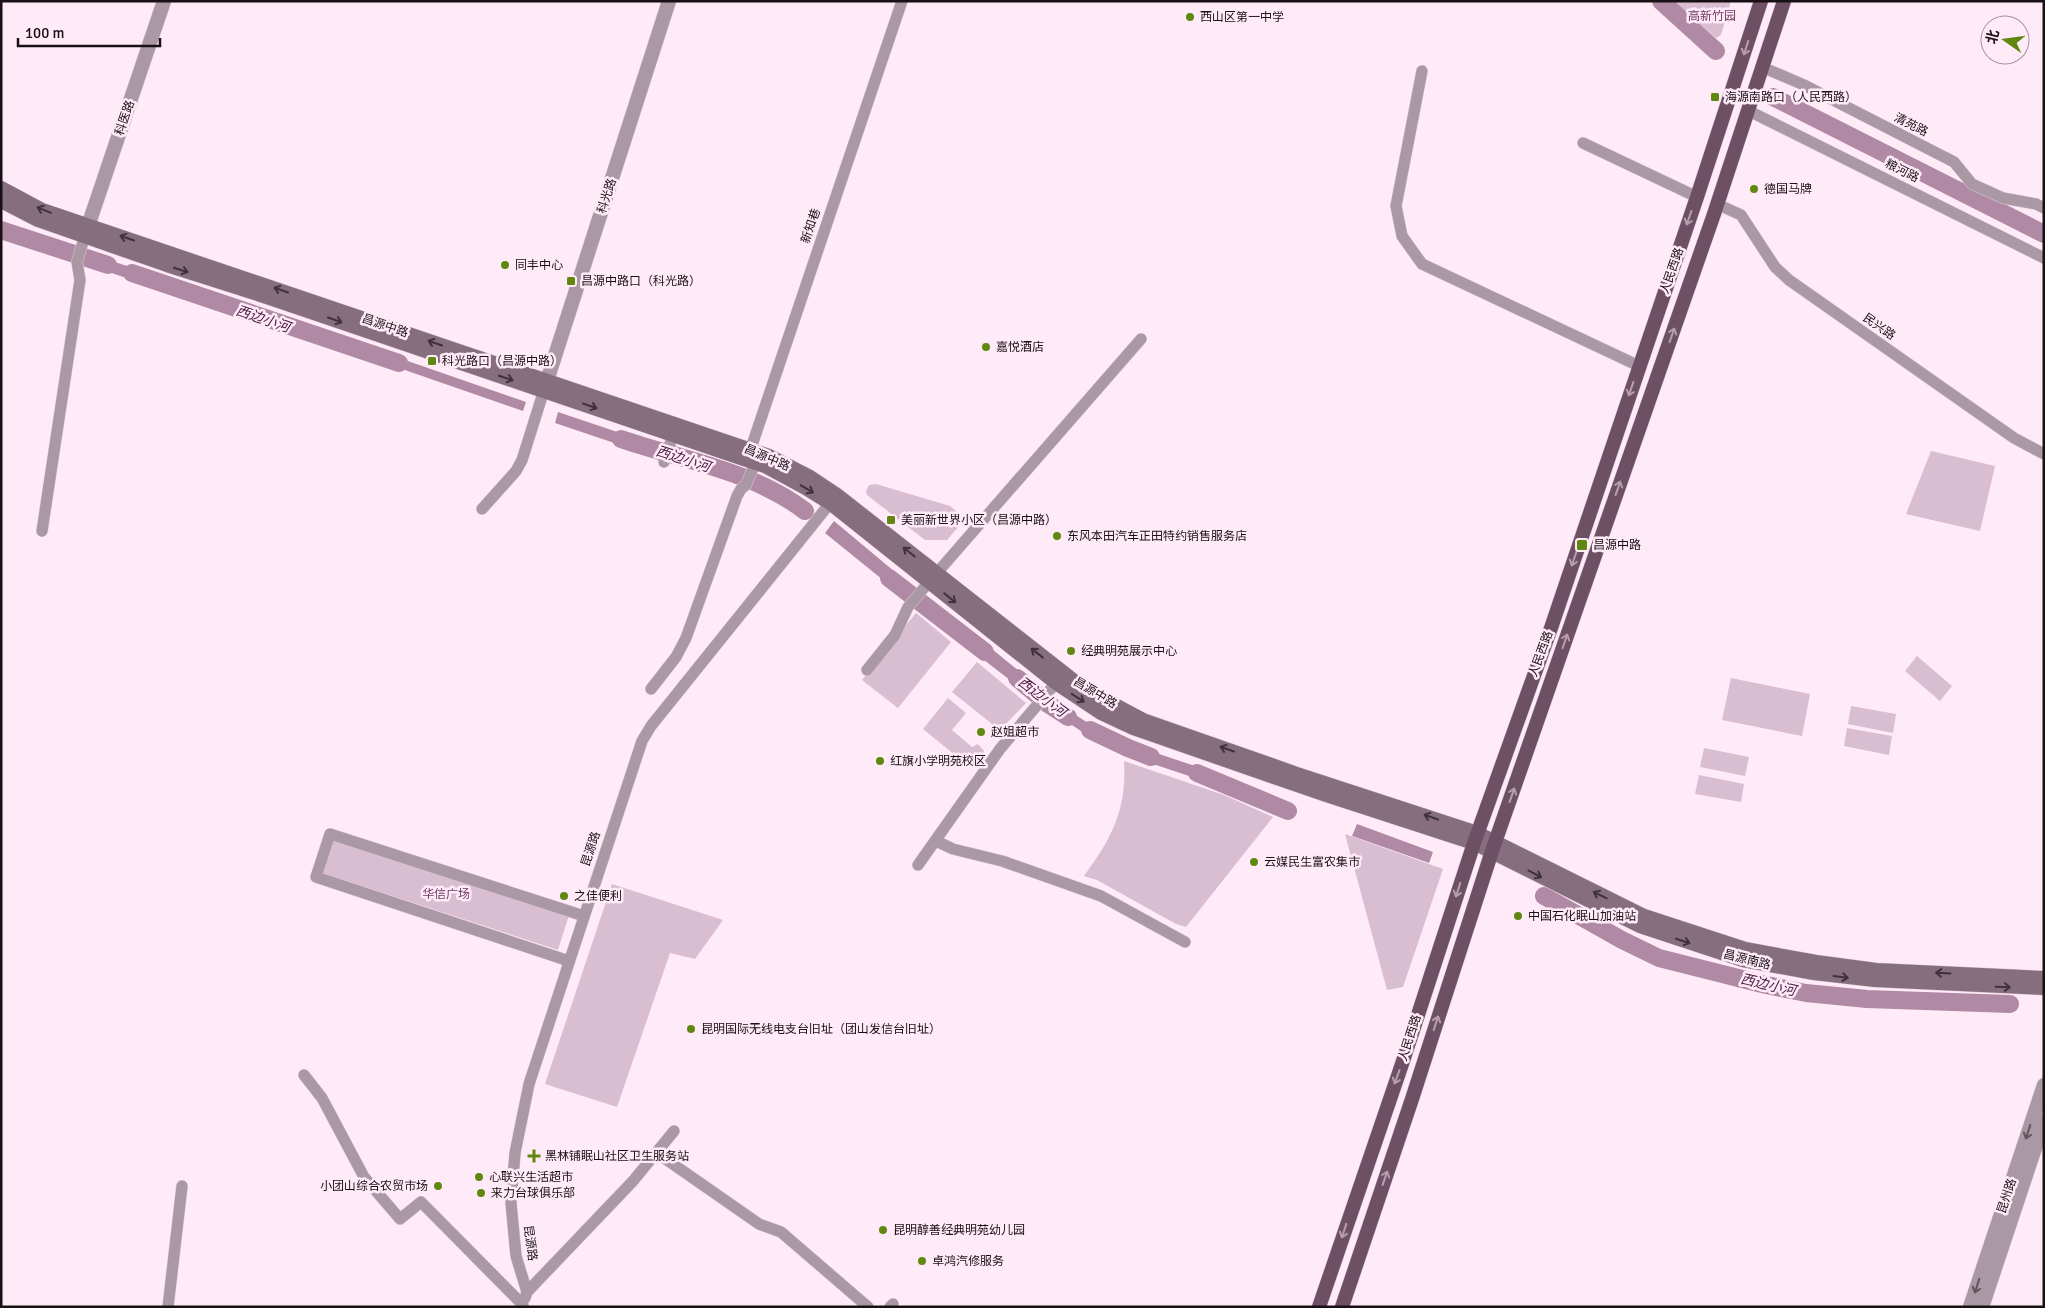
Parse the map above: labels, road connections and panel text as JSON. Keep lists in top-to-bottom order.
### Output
{
  "streets": {
    "main road": ["人民西路", "昌源中路", "昌源南路"],
    "street": [
      "科医路",
      "清苑路",
      "粮河路",
      "科光路",
      "新知巷",
      "民兴路",
      "昆源路",
      "昆州路"
    ]
  },
  "crossings": [
    ["科医路", "昌源中路"],
    ["清苑路", "人民西路"],
    ["粮河路", "人民西路"],
    ["科光路", "昌源中路"],
    ["新知巷", "昌源中路"],
    ["人民西路", "昌源中路"],
    ["人民西路", "民兴路"],
    ["人民西路", "昌源南路"],
    ["昌源中路", "昆源路"],
    ["昌源中路", "昌源南路"]
  ],
  "water": ["西边小河"],
  "parks": ["高新竹园", "华信广场"],
  "places": {
    "other": [
      "西山区第一中学",
      "德国马牌",
      "同丰中心",
      "嘉悦酒店",
      "东风本田汽车正田特约销售服务店",
      "经典明苑展示中心",
      "赵姐超市",
      "红旗小学明苑校区",
      "云媒民生富农集市",
      "之佳便利",
      "中国石化眠山加油站",
      "昆明国际无线电支台旧址（团山发信台旧址）",
      "心联兴生活超市",
      "小团山综合农贸市场",
      "来力台球俱乐部",
      "昆明醇善经典明苑幼儿园",
      "卓鸿汽修服务"
    ],
    "transit": [
      "海源南路口（人民西路）",
      "昌源中路口（科光路）",
      "科光路口（昌源中路）",
      "美丽新世界小区（昌源中路）",
      "昌源中路"
    ],
    "health": ["黑林铺眠山社区卫生服务站"]
  },
  "scale_bar": "100 m",
  "north": "left"
}
